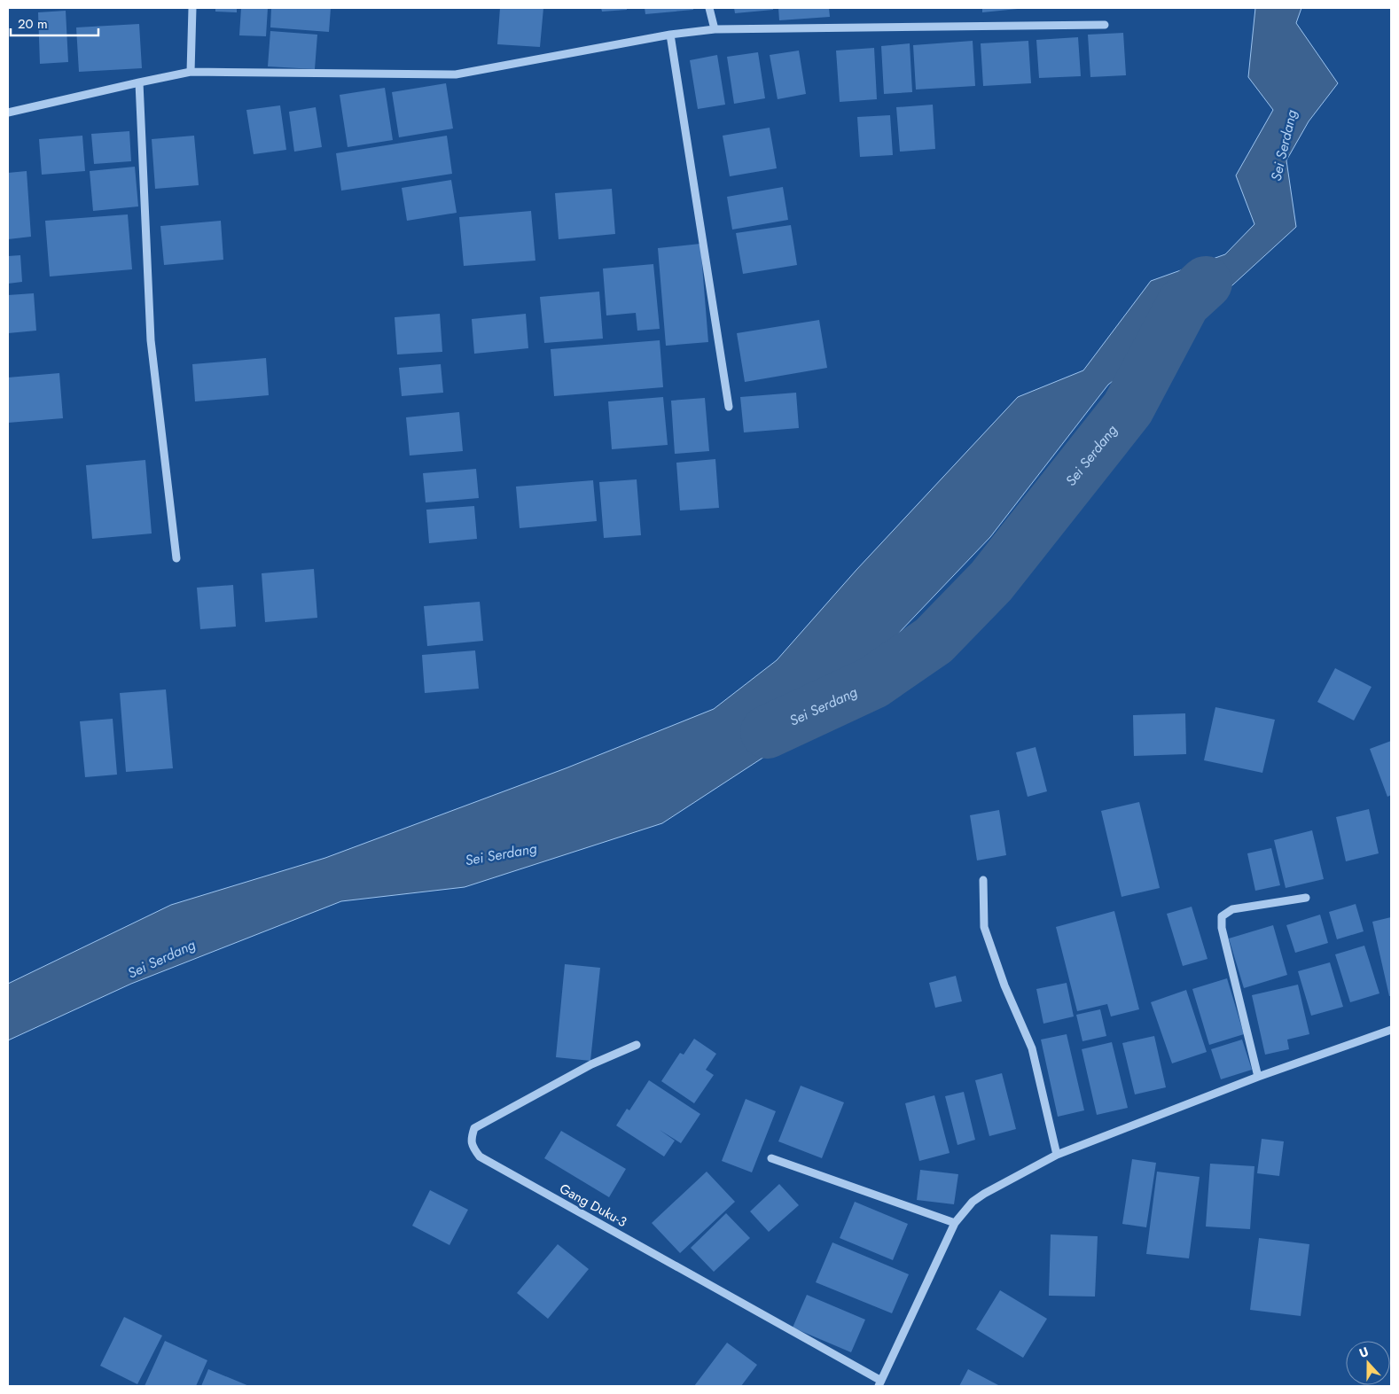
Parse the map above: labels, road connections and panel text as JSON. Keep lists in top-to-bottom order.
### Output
{
  "streets": {
    "street": ["Gang Duku-3"]
  },
  "water": ["Sei Serdang"],
  "scale_bar": "20 m",
  "north": "top"
}
